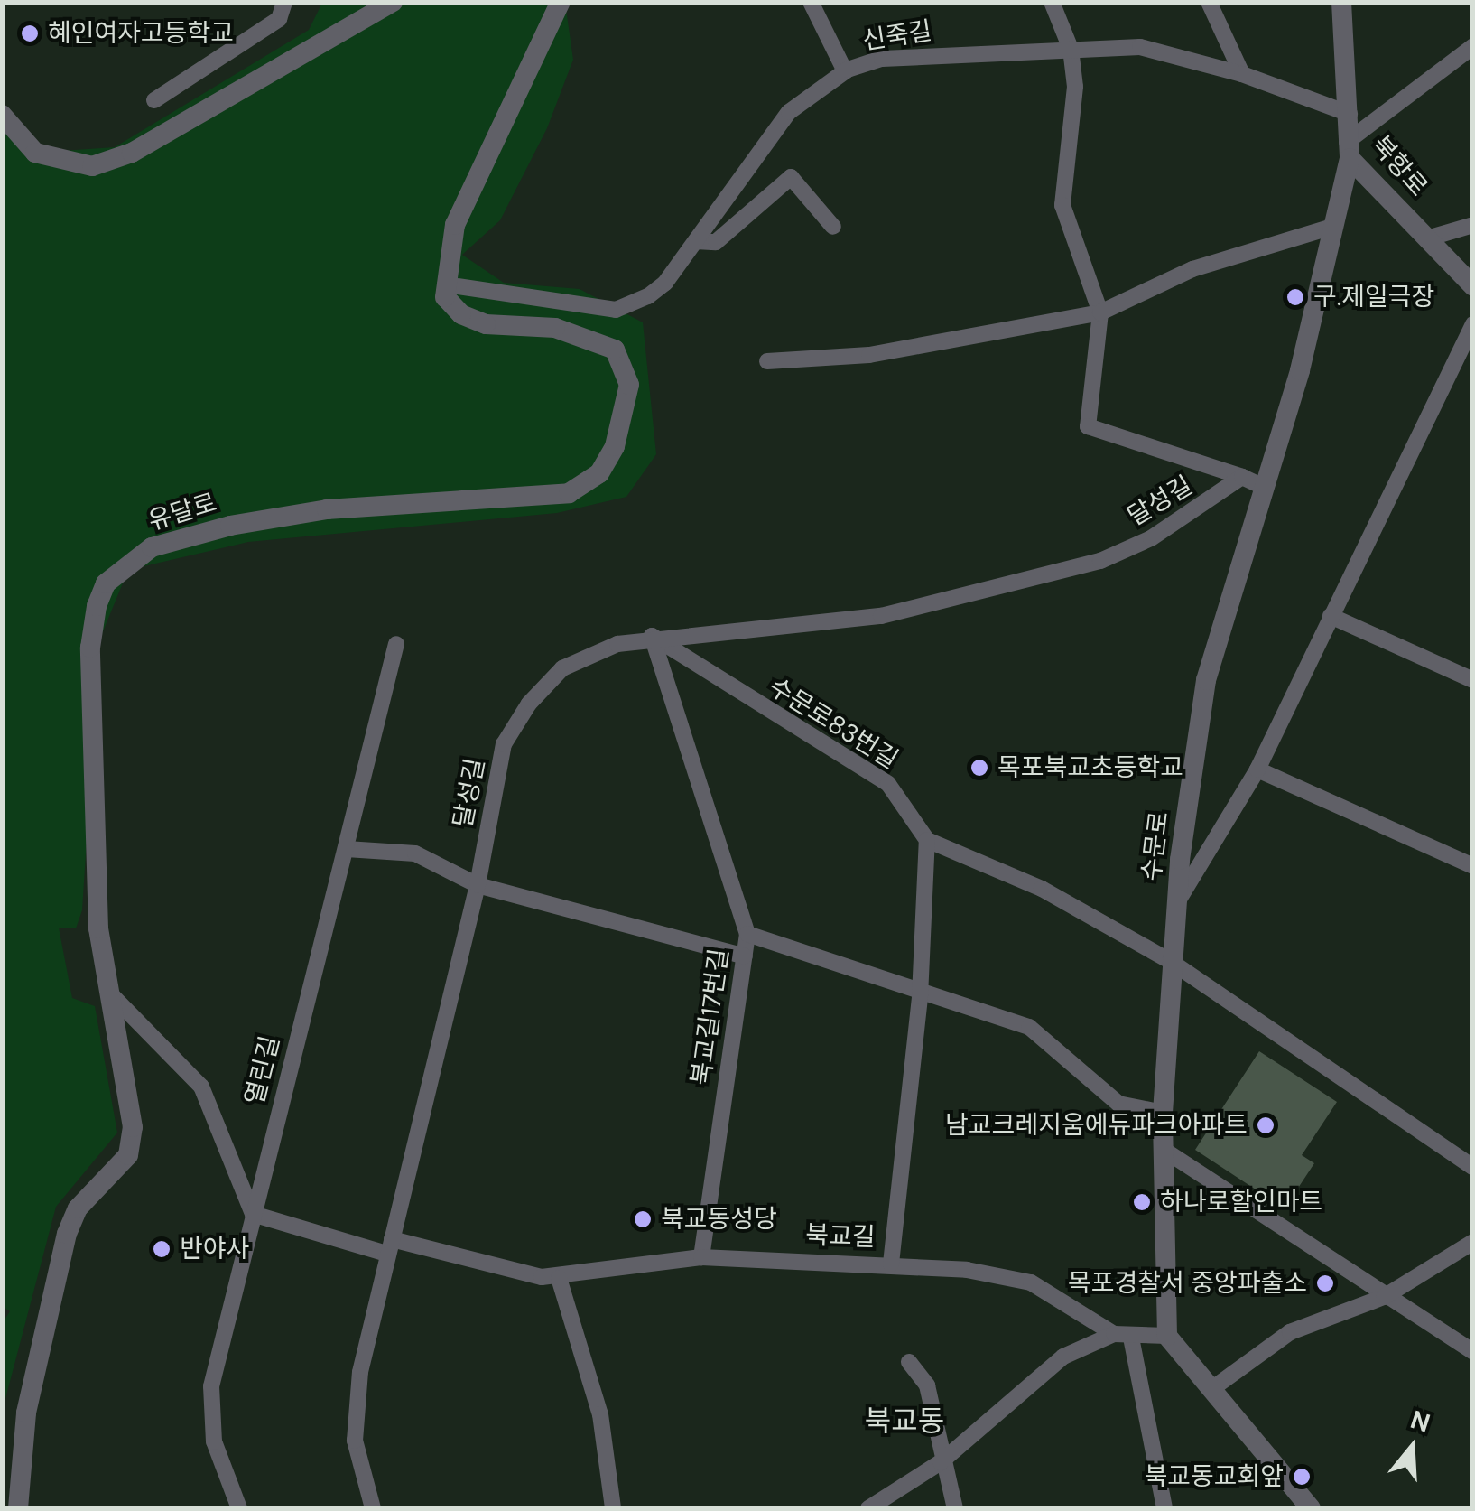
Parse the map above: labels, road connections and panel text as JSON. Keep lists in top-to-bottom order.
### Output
{
  "streets": {
    "street": [
      "신죽길",
      "북항로",
      "달성길",
      "유달로",
      "수문로83번길",
      "수문로",
      "북교길17번길",
      "열린길",
      "북교길"
    ]
  },
  "crossings": [
    ["신죽길", "북항로"],
    ["신죽길", "유달로"],
    ["북항로", "수문로"],
    ["달성길", "수문로83번길"],
    ["달성길", "북교길17번길"],
    ["달성길", "북교길"],
    ["수문로83번길", "북교길17번길"],
    ["북교길17번길", "북교길"],
    ["열린길", "북교길"]
  ],
  "districts": ["북교동"],
  "places": [
    "혜인여자고등학교",
    "구.제일극장",
    "목포북교초등학교",
    "남교크레지움에듀파크아파트",
    "하나로할인마트",
    "북교동성당",
    "반야사",
    "목포경찰서 중앙파출소",
    "북교동교회앞"
  ],
  "north": "top"
}
